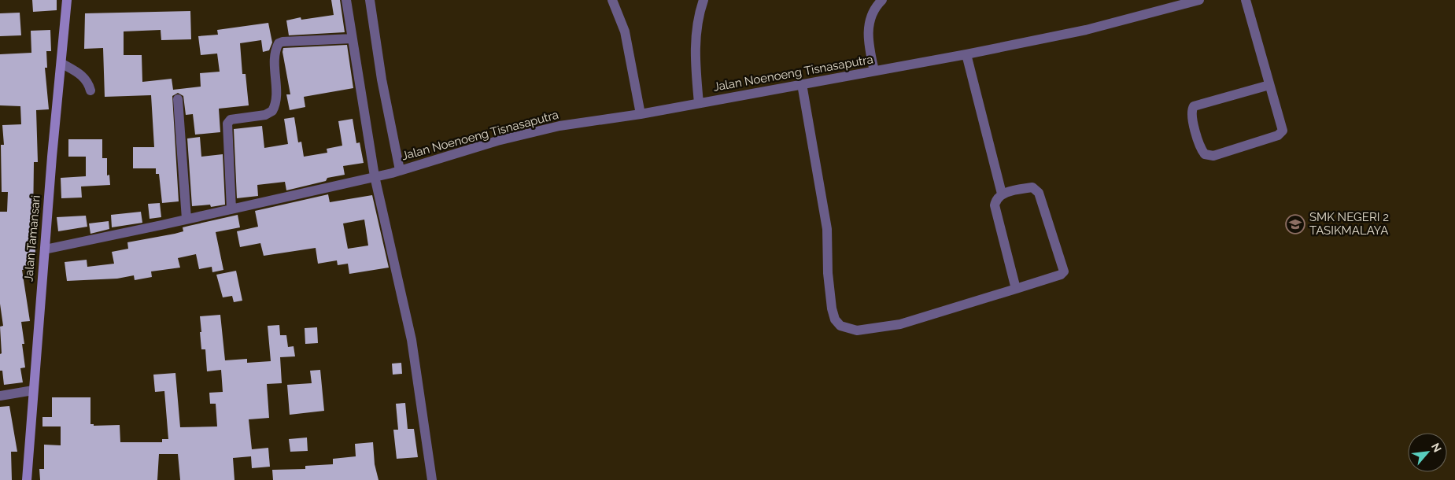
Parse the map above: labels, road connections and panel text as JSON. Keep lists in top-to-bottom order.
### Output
{
  "streets": {
    "main road": ["Jalan Tamansari"],
    "street": ["Jalan Noenoeng Tisnasaputra"]
  },
  "crossings": [
    ["Jalan Noenoeng Tisnasaputra", "Jalan Tamansari"]
  ],
  "places": {
    "school or university": ["SMK NEGERI 2 TASIKMALAYA"]
  },
  "north": "top right"
}
